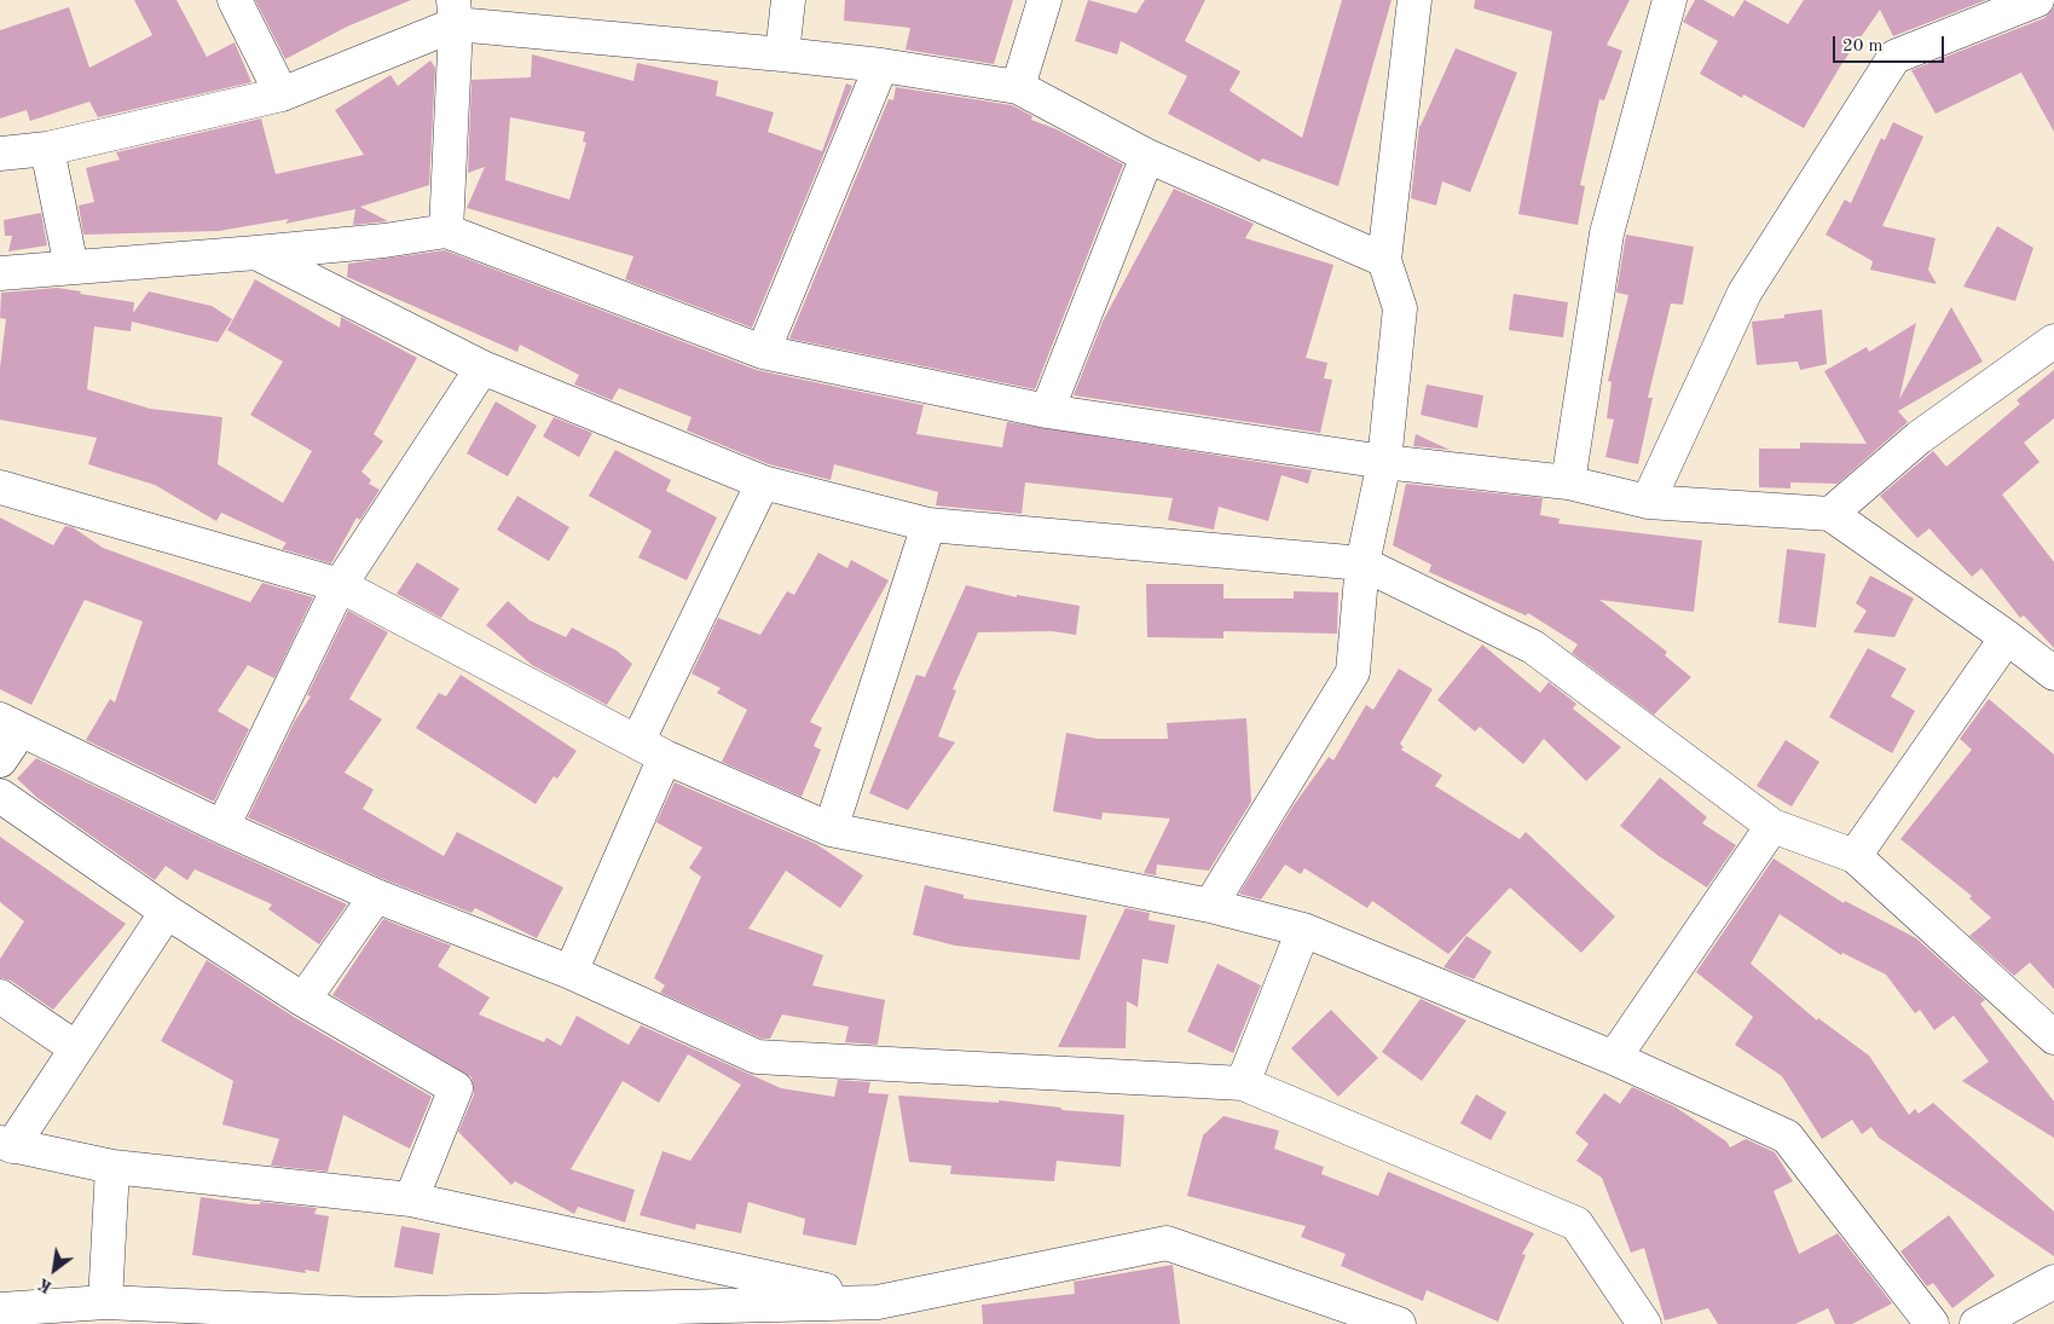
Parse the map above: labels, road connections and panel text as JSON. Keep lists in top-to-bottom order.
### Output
{
  "scale_bar": "20 m",
  "north": "bottom left"
}
